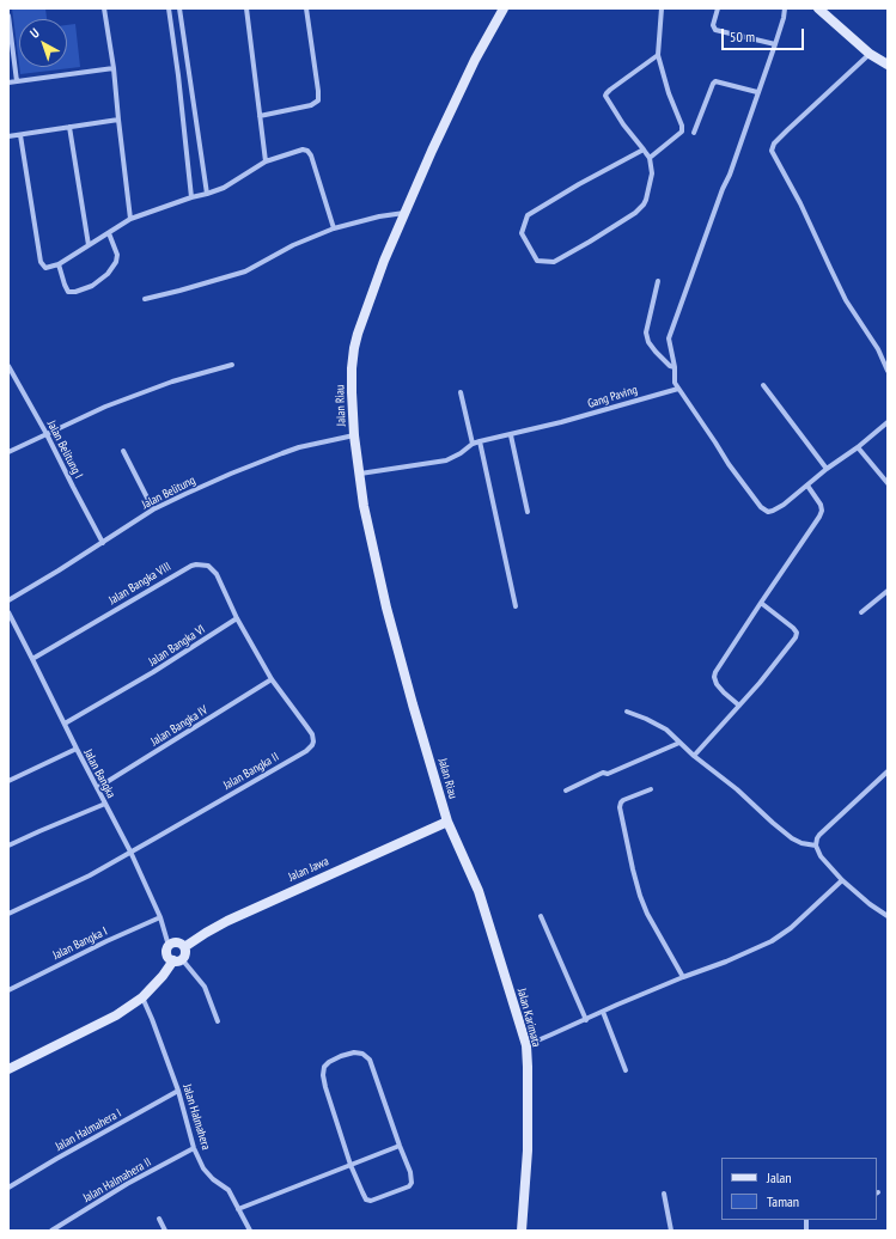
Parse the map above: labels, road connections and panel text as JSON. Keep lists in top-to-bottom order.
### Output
{
  "streets": {
    "main road": ["Jalan Riau", "Jalan Jawa", "Jalan Karimata"],
    "street": [
      "Gang Paving",
      "Jalan Belitung I",
      "Jalan Belitung",
      "Jalan Bangka VIII",
      "Jalan Bangka VI",
      "Jalan Bangka IV",
      "Jalan Bangka II",
      "Jalan Bangka",
      "Jalan Bangka I",
      "Jalan Halmahera",
      "Jalan Halmahera I",
      "Jalan Halmahera II"
    ]
  },
  "crossings": [
    ["Gang Paving", "Jalan Riau"],
    ["Jalan Riau", "Jalan Belitung"],
    ["Jalan Riau", "Jalan Jawa"],
    ["Jalan Riau", "Jalan Karimata"],
    ["Jalan Belitung I", "Jalan Belitung"],
    ["Jalan Bangka VIII", "Jalan Bangka VI"],
    ["Jalan Bangka VIII", "Jalan Bangka"],
    ["Jalan Bangka VI", "Jalan Bangka"],
    ["Jalan Bangka IV", "Jalan Bangka II"],
    ["Jalan Bangka IV", "Jalan Bangka"],
    ["Jalan Bangka II", "Jalan Bangka"],
    ["Jalan Bangka", "Jalan Jawa"],
    ["Jalan Bangka", "Jalan Bangka I"],
    ["Jalan Jawa", "Jalan Karimata"],
    ["Jalan Halmahera", "Jalan Halmahera I"],
    ["Jalan Halmahera", "Jalan Halmahera II"]
  ],
  "legend": ["Jalan", "Taman"],
  "scale_bar": "50 m",
  "north": "top left"
}
